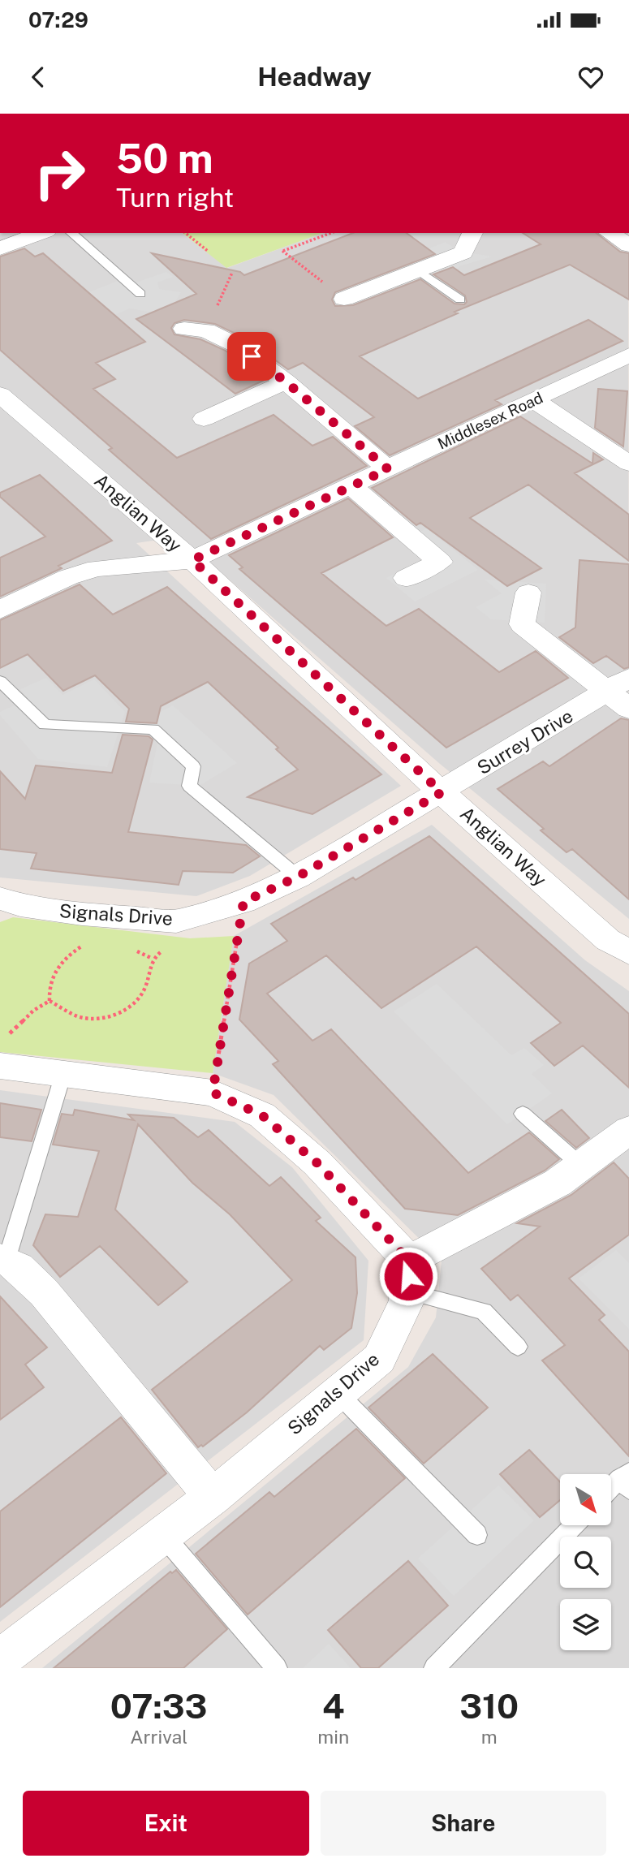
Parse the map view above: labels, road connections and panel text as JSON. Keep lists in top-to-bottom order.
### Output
{
  "streets": {
    "street": [
      "Middlesex Road",
      "Anglian Way",
      "Surrey Drive",
      "Signals Drive"
    ]
  },
  "crossings": [
    ["Middlesex Road", "Anglian Way"],
    ["Anglian Way", "Surrey Drive"],
    ["Anglian Way", "Signals Drive"],
    ["Surrey Drive", "Signals Drive"]
  ],
  "north": "bottom right",
  "page": {
    "status": "07:29",
    "header": "Headway",
    "turn": ["50 m", "Turn right"],
    "eta": [
      "07:33",
      "Arrival",
      "4",
      "min",
      "310",
      "m"
    ],
    "buttons": ["Exit", "Share"]
  }
}
